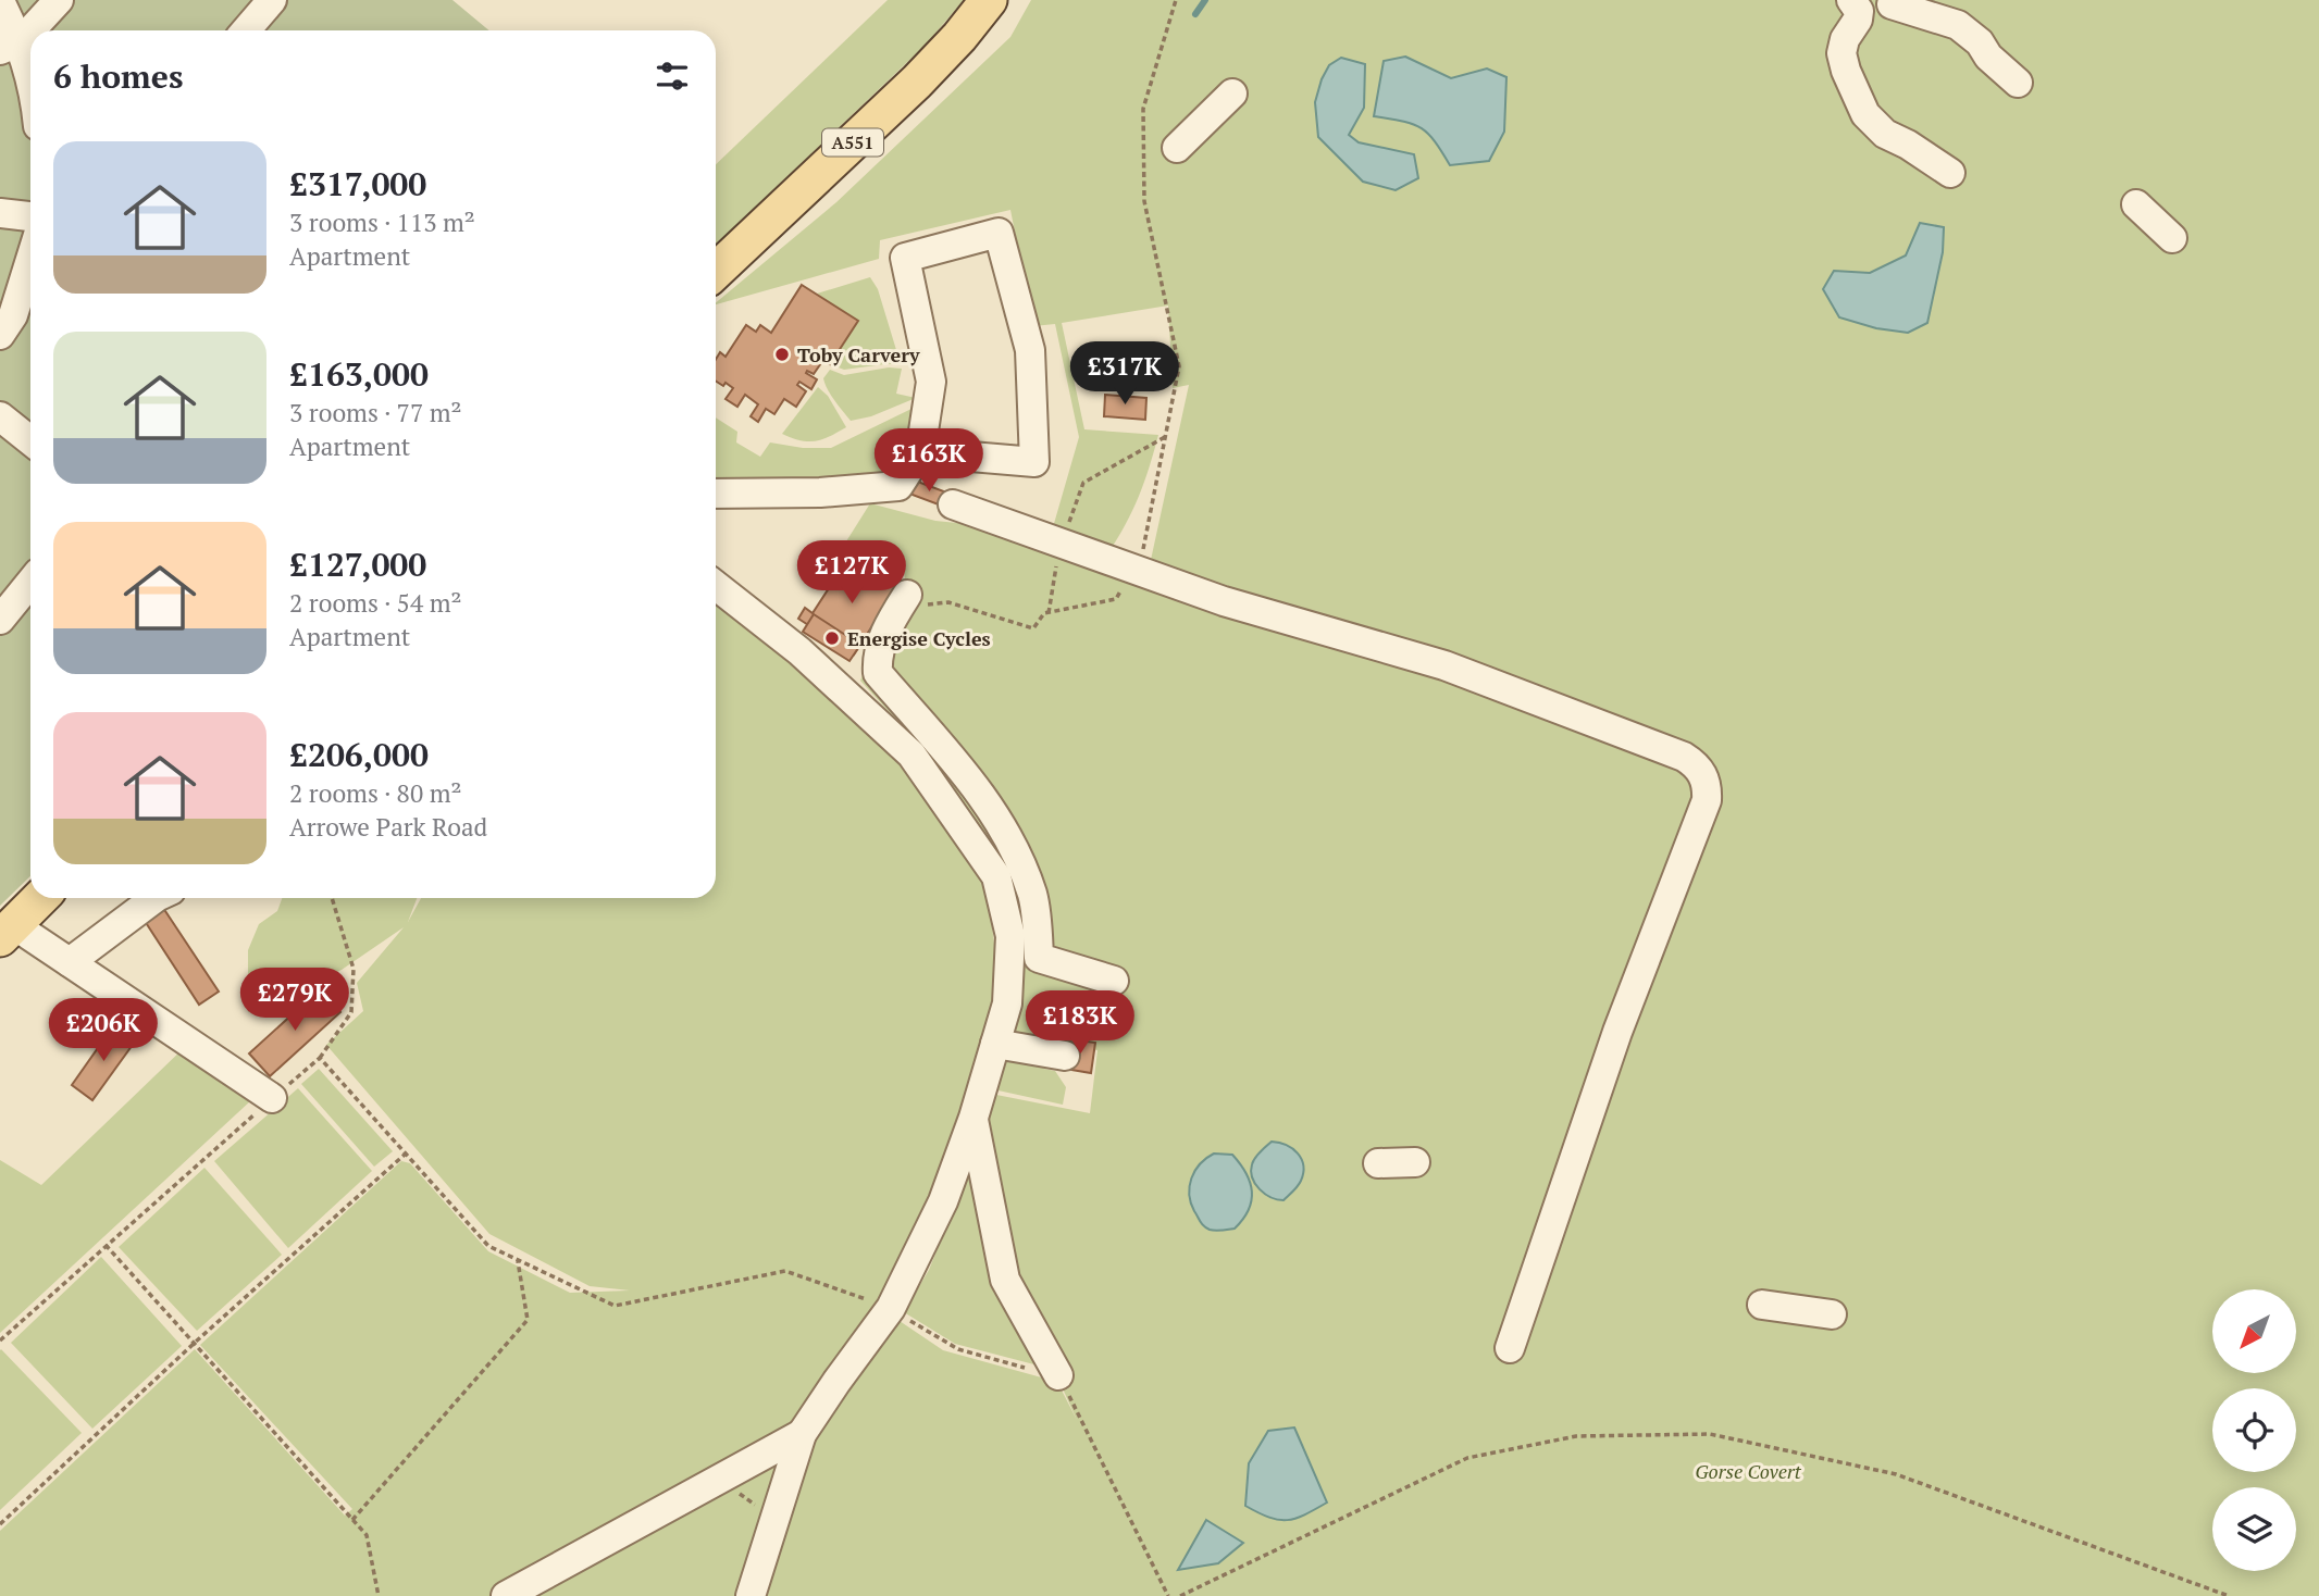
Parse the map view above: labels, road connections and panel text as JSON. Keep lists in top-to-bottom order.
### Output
{
  "streets": {
    "main road": ["A551"]
  },
  "parks": ["Gorse Covert"],
  "places": ["Toby Carvery", "Energise Cycles"],
  "north": "bottom left",
  "page": {
    "heading": "6 homes",
    "list": [
      {
        "name": "£317,000",
        "note": "3 rooms · 113 m² · Apartment"
      },
      {
        "name": "£163,000",
        "note": "3 rooms · 77 m² · Apartment"
      },
      {
        "name": "£127,000",
        "note": "2 rooms · 54 m² · Apartment"
      },
      {
        "name": "£206,000",
        "note": "2 rooms · 80 m² · Arrowe Park Road"
      }
    ],
    "price": [
      "£317K",
      "£163K",
      "£127K",
      "£279K",
      "£183K",
      "£206K"
    ]
  }
}
